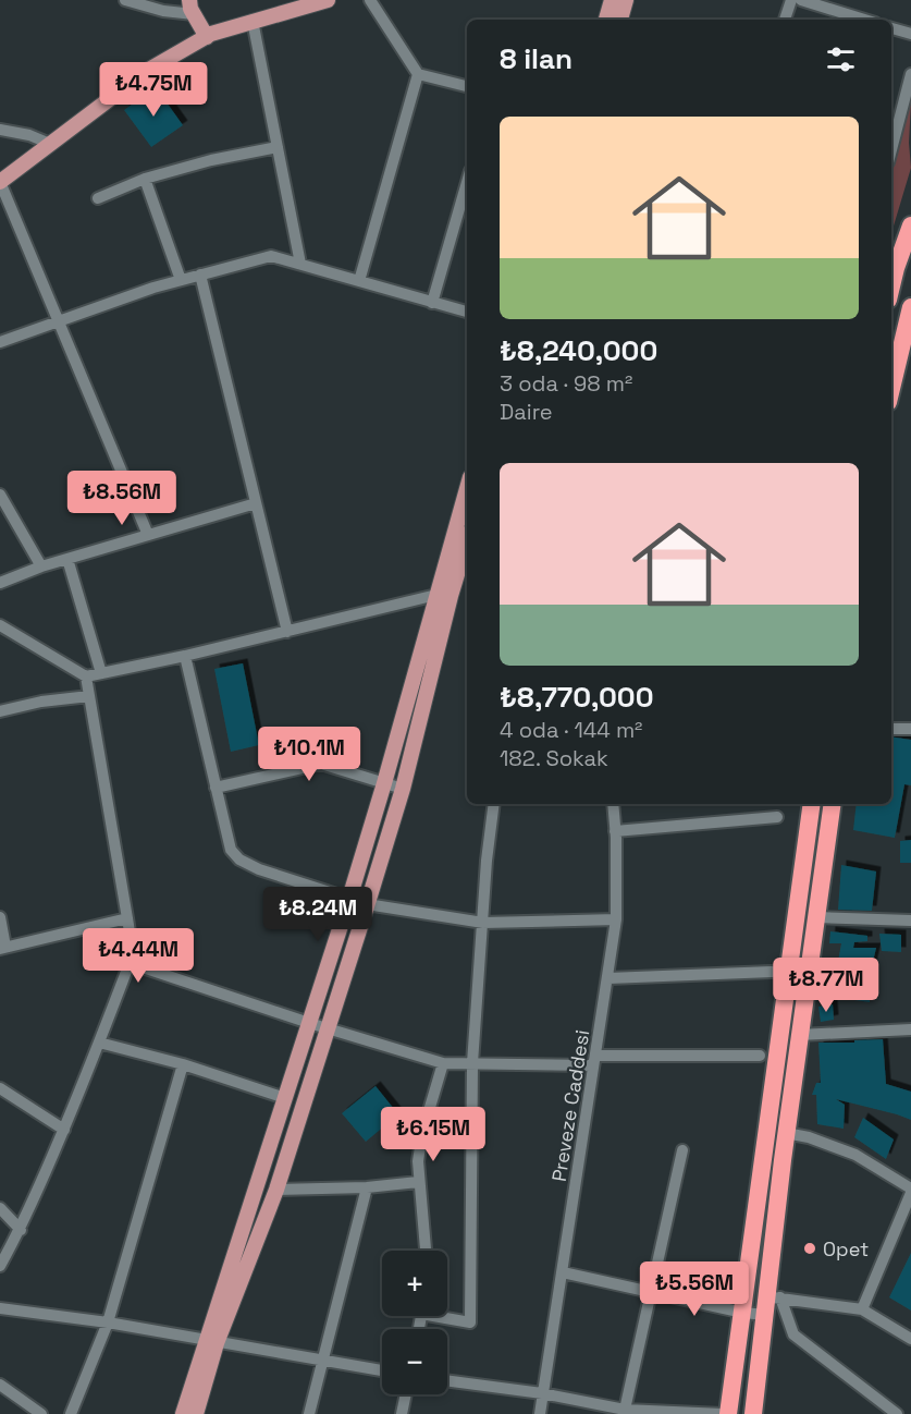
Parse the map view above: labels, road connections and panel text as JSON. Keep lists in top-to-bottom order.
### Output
{
  "streets": {
    "street": ["Preveze Caddesi"]
  },
  "places": ["Opet"],
  "page": {
    "heading": "8 ilan",
    "price": [
      "₺4.75M",
      "₺8.56M",
      "₺10.1M",
      "₺8.24M",
      "₺4.44M",
      "₺8.77M",
      "₺6.15M",
      "₺5.56M"
    ],
    "list": [
      {
        "name": "₺8,240,000",
        "note": "3 oda · 98 m² · Daire"
      },
      {
        "name": "₺8,770,000",
        "note": "4 oda · 144 m² · 182. Sokak"
      }
    ],
    "map_buttons": ["+", "−"]
  }
}
